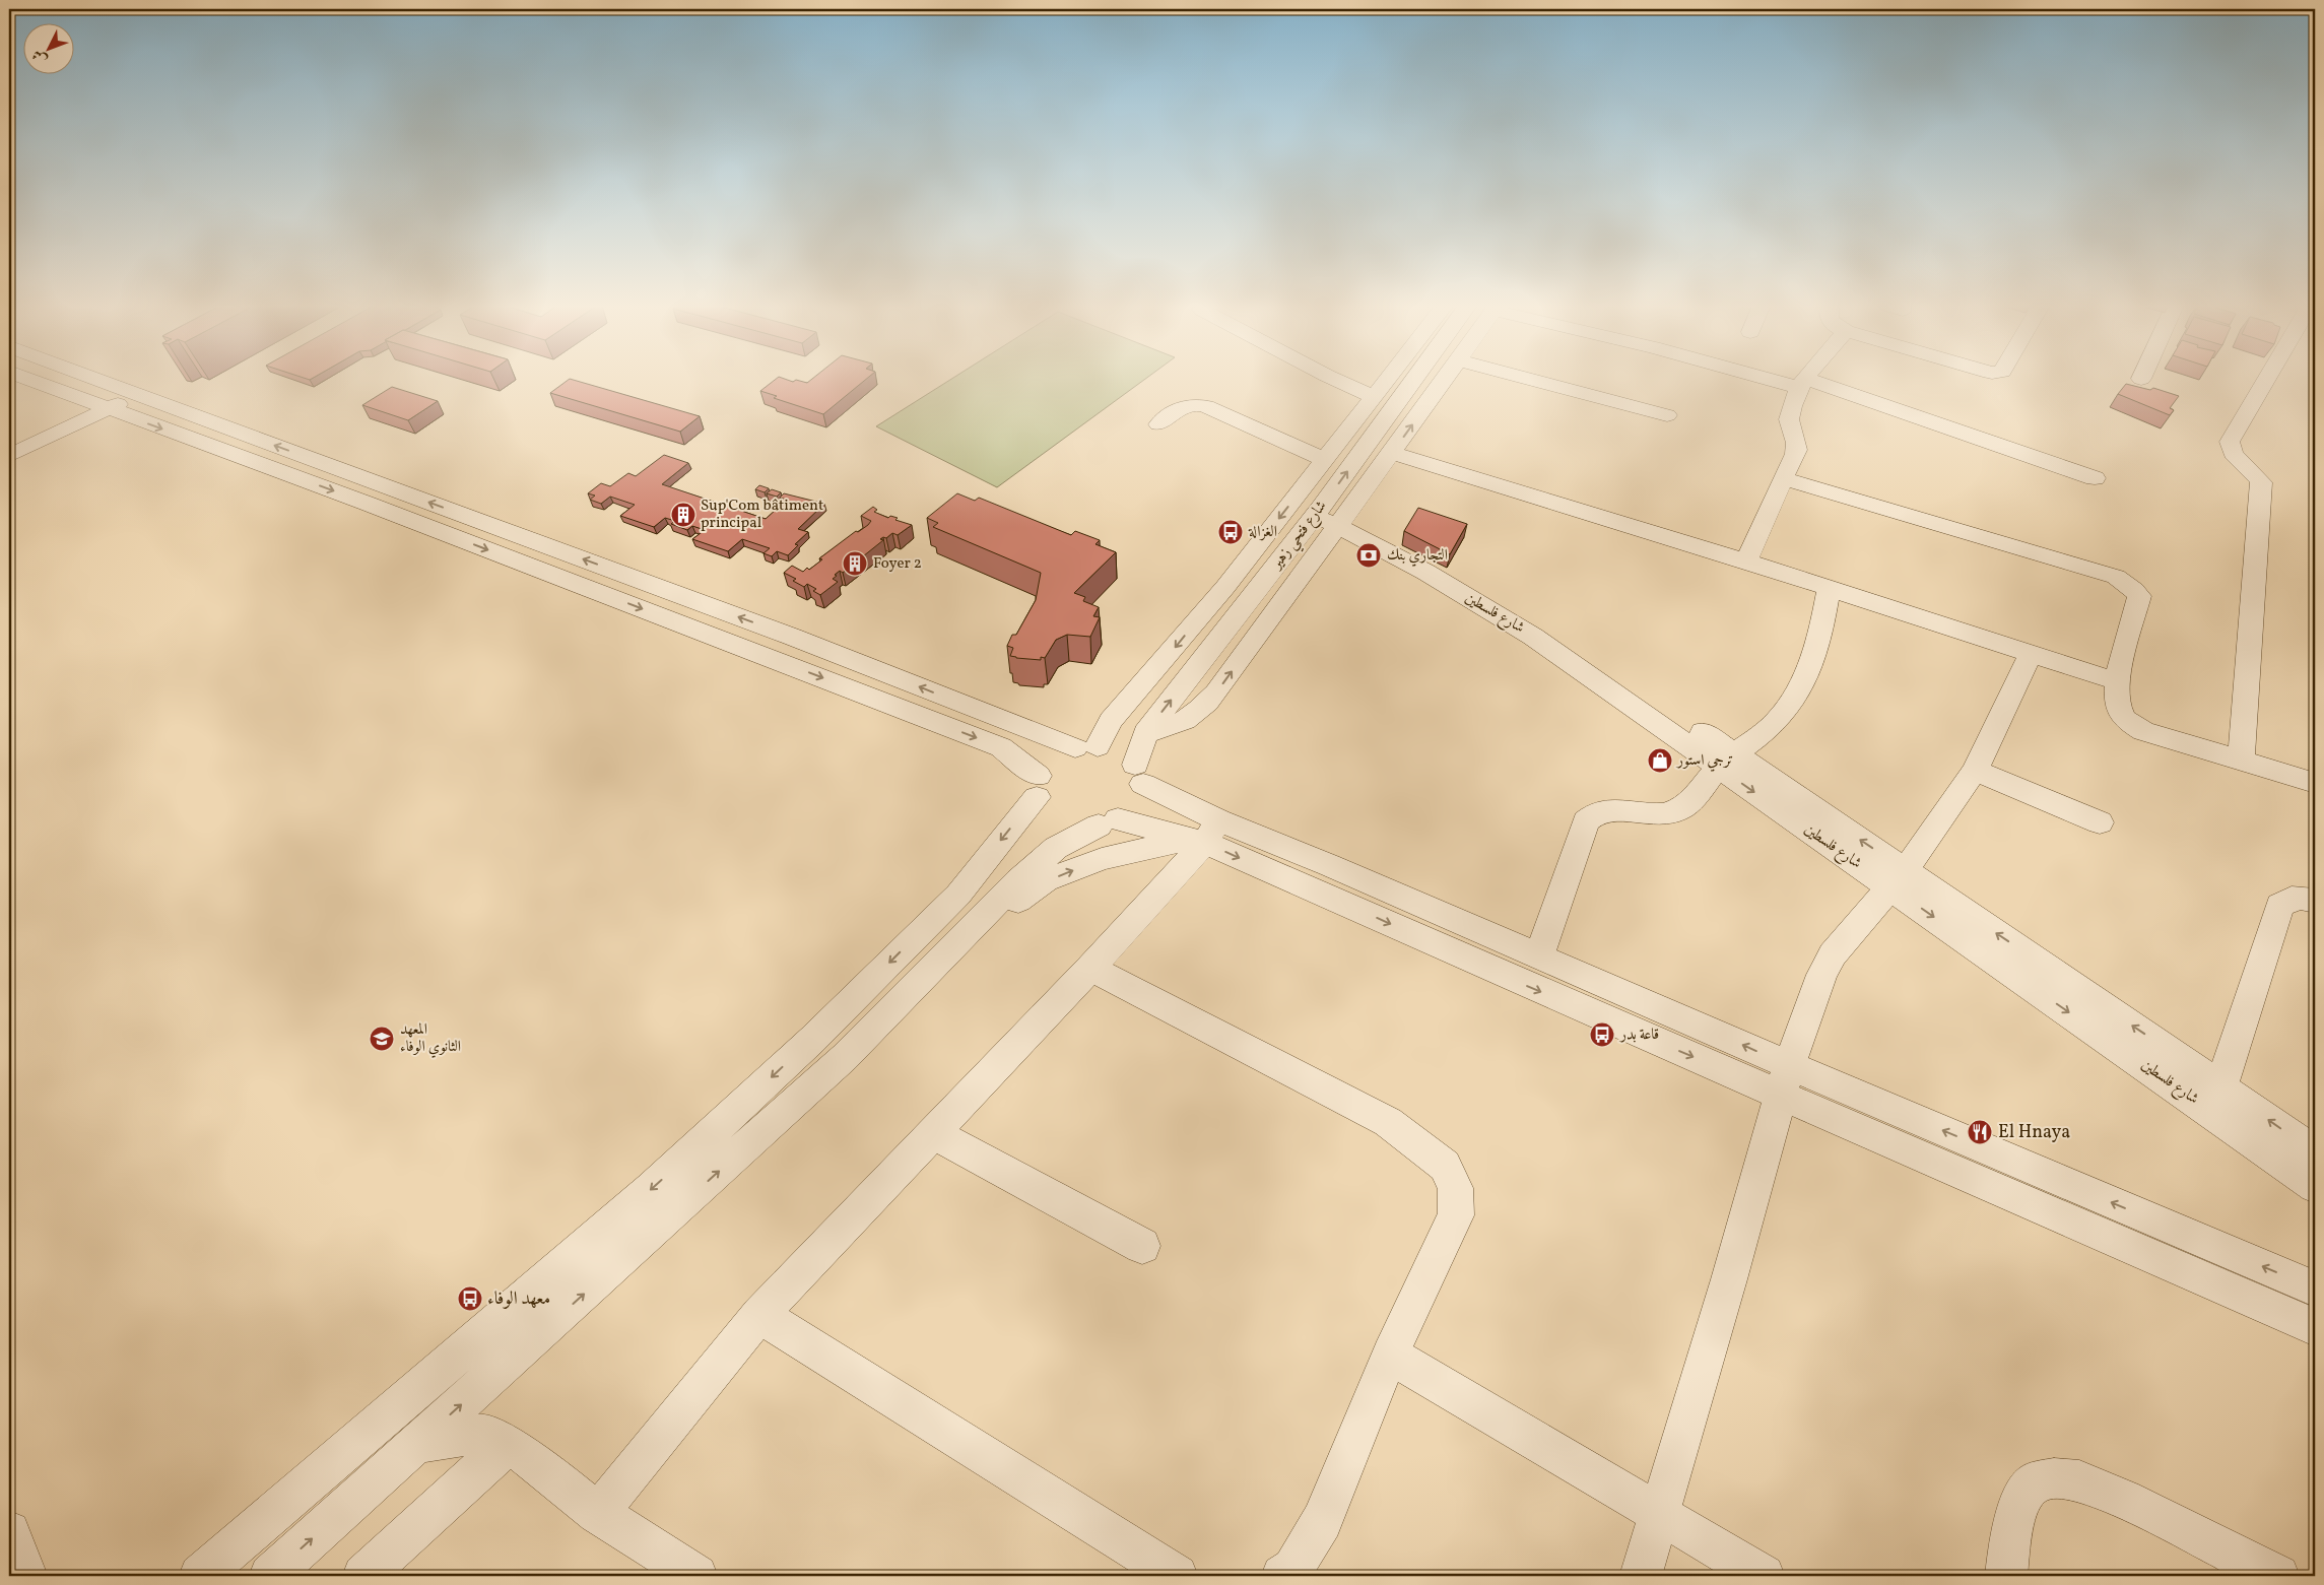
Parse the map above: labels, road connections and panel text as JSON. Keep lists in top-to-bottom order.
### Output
{
  "streets": {
    "street": ["شارع فتحي زهير", "شارع فلسطين"]
  },
  "crossings": [
    ["شارع فتحي زهير", "شارع فلسطين"]
  ],
  "places": {
    "building": ["Sup'Com bâtiment principal", "Foyer 2"],
    "bus stop": ["الغزالة", "قاعة بدر", "معهد الوفاء"],
    "bank": ["التجاري بنك"],
    "shop": ["ترجي استور"],
    "school or university": ["المعهد الثانوي الوفاء"],
    "restaurant": ["El Hnaya"]
  },
  "north": "bottom left"
}
